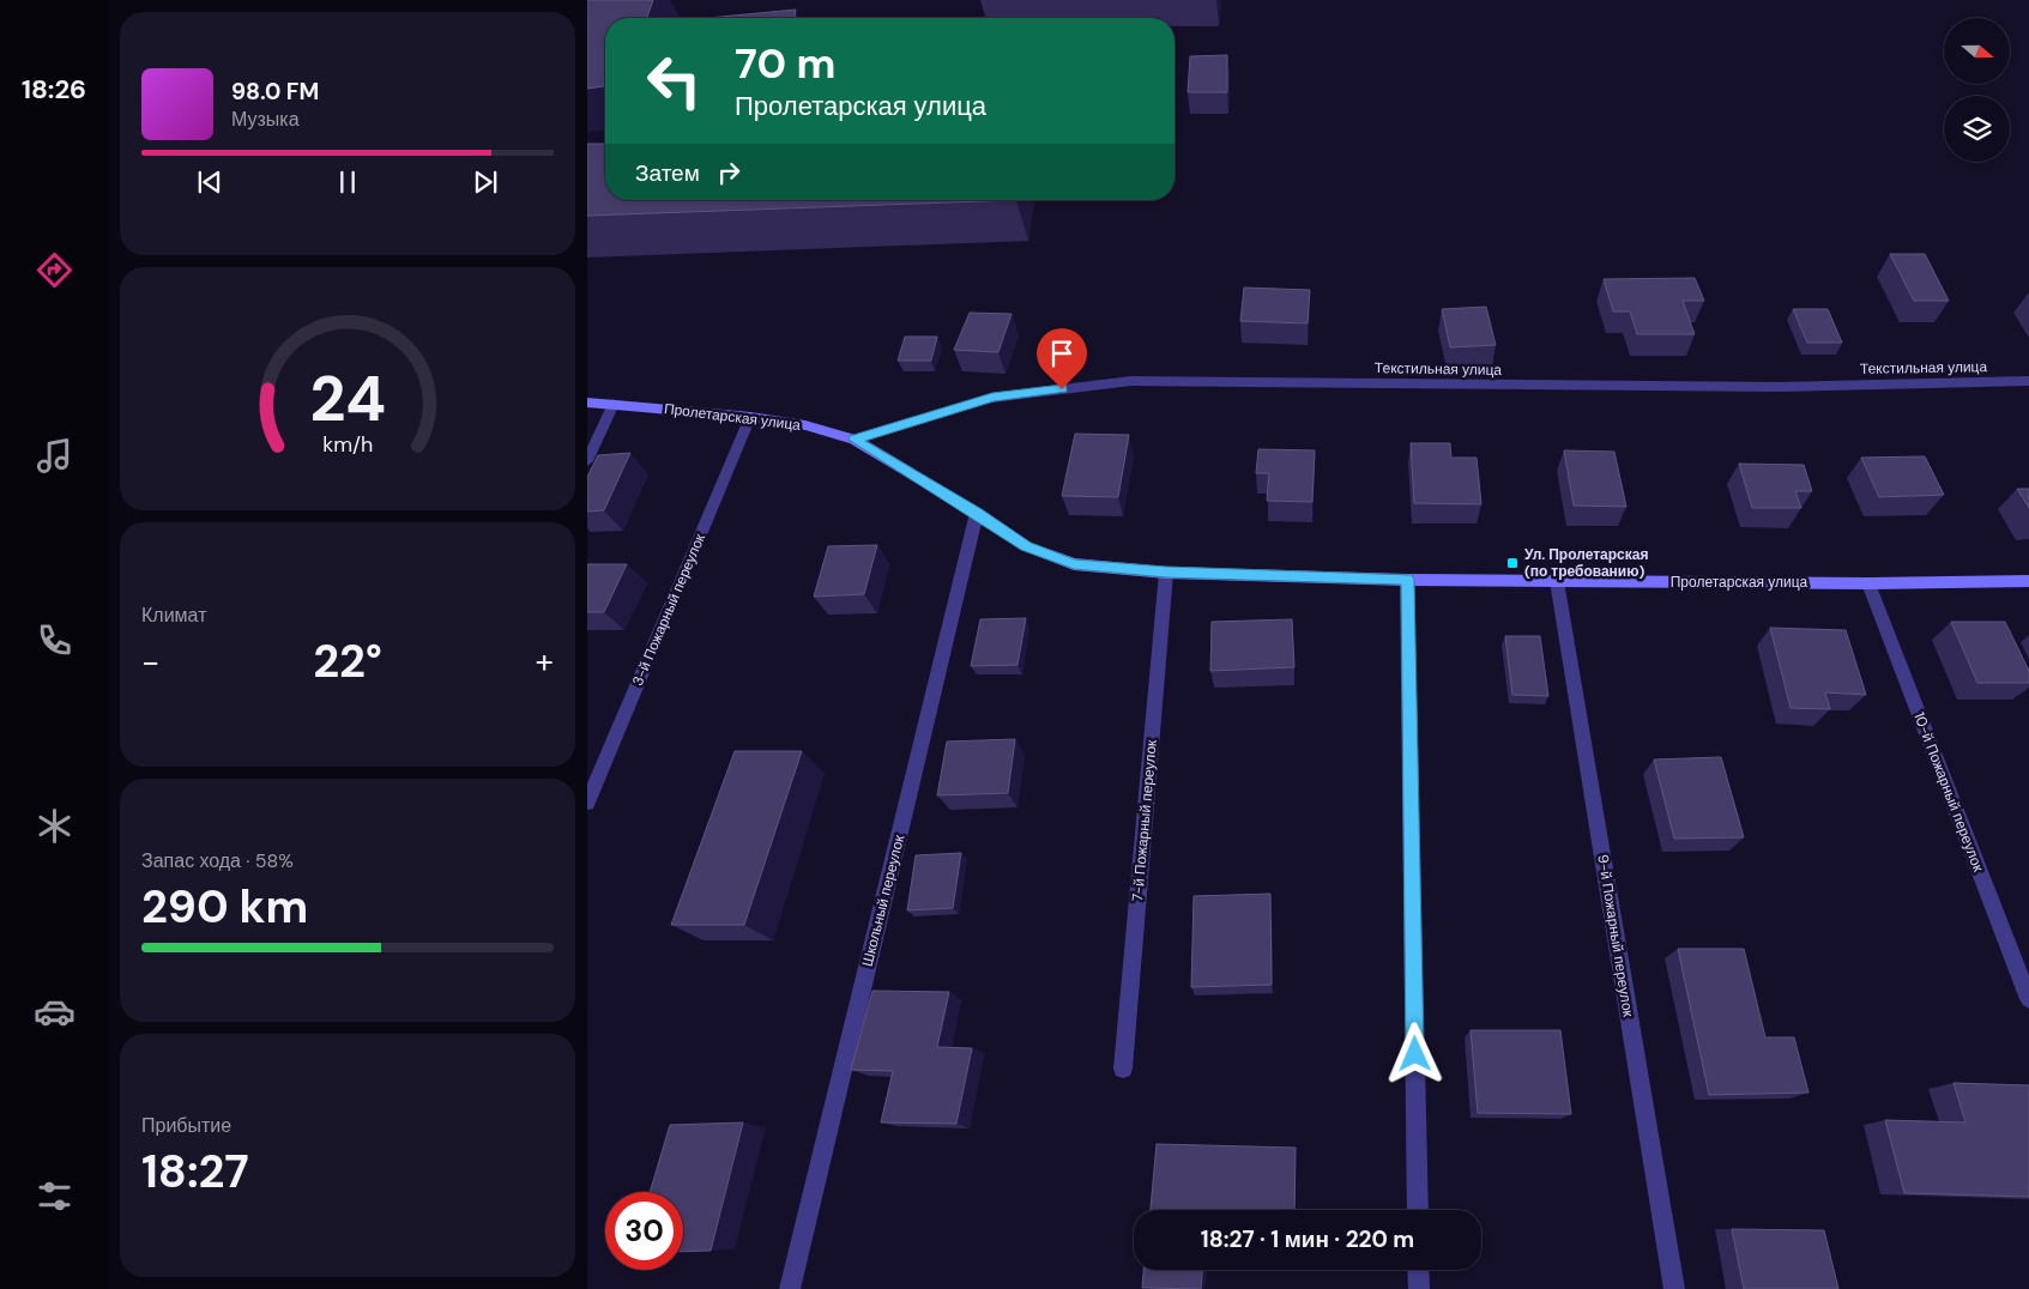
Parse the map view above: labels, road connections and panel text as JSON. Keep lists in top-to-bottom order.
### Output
{
  "streets": {
    "street": [
      "Текстильная улица",
      "Пролетарская улица",
      "3-й Пожарный переулок",
      "10-й Пожарный переулок",
      "7-й Пожарный переулок",
      "Школьный переулок",
      "9-й Пожарный переулок"
    ]
  },
  "crossings": [
    ["Текстильная улица", "Пролетарская улица"],
    ["Пролетарская улица", "3-й Пожарный переулок"],
    ["Пролетарская улица", "10-й Пожарный переулок"],
    ["Пролетарская улица", "7-й Пожарный переулок"],
    ["Пролетарская улица", "Школьный переулок"],
    ["Пролетарская улица", "9-й Пожарный переулок"]
  ],
  "places": {
    "transit": ["Ул. Пролетарская (по требованию)"]
  },
  "north": "right",
  "page": {
    "tabs": "18:26",
    "turn": ["70 m", "Пролетарская улица"],
    "song": ["98.0 FM", "Музыка"],
    "then": "Затем",
    "tile": [
      "Климат",
      ["Запас хода · 58%", "290 km"],
      ["Прибытие", "18:27"]
    ],
    "heat": ["−", "22°", "+"],
    "limit": "30",
    "trip": "18:27 · 1 мин · 220 m",
    "gauge": ["24", "km/h"]
  }
}
